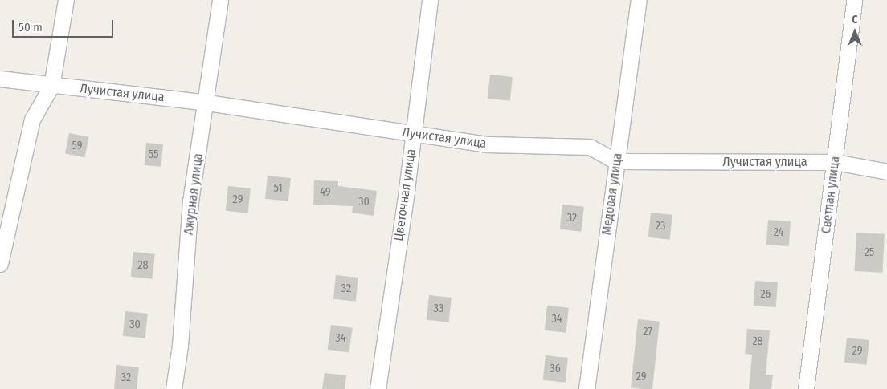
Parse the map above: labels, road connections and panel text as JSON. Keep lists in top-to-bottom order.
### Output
{
  "streets": {
    "street": [
      "Лучистая улица",
      "Ажурная улица",
      "Медовая улица",
      "Цветочная улица",
      "Светлая улица"
    ]
  },
  "crossings": [
    ["Лучистая улица", "Ажурная улица"],
    ["Лучистая улица", "Медовая улица"],
    ["Лучистая улица", "Цветочная улица"],
    ["Лучистая улица", "Светлая улица"]
  ],
  "house_numbers": [
    "59",
    "55",
    "51",
    "49",
    "29",
    "30",
    "32",
    "23",
    "24",
    "25",
    "28",
    "32",
    "26",
    "33",
    "34",
    "30",
    "27",
    "34",
    "28",
    "29",
    "36",
    "29",
    "32"
  ],
  "scale_bar": "50 m",
  "north": "top"
}
